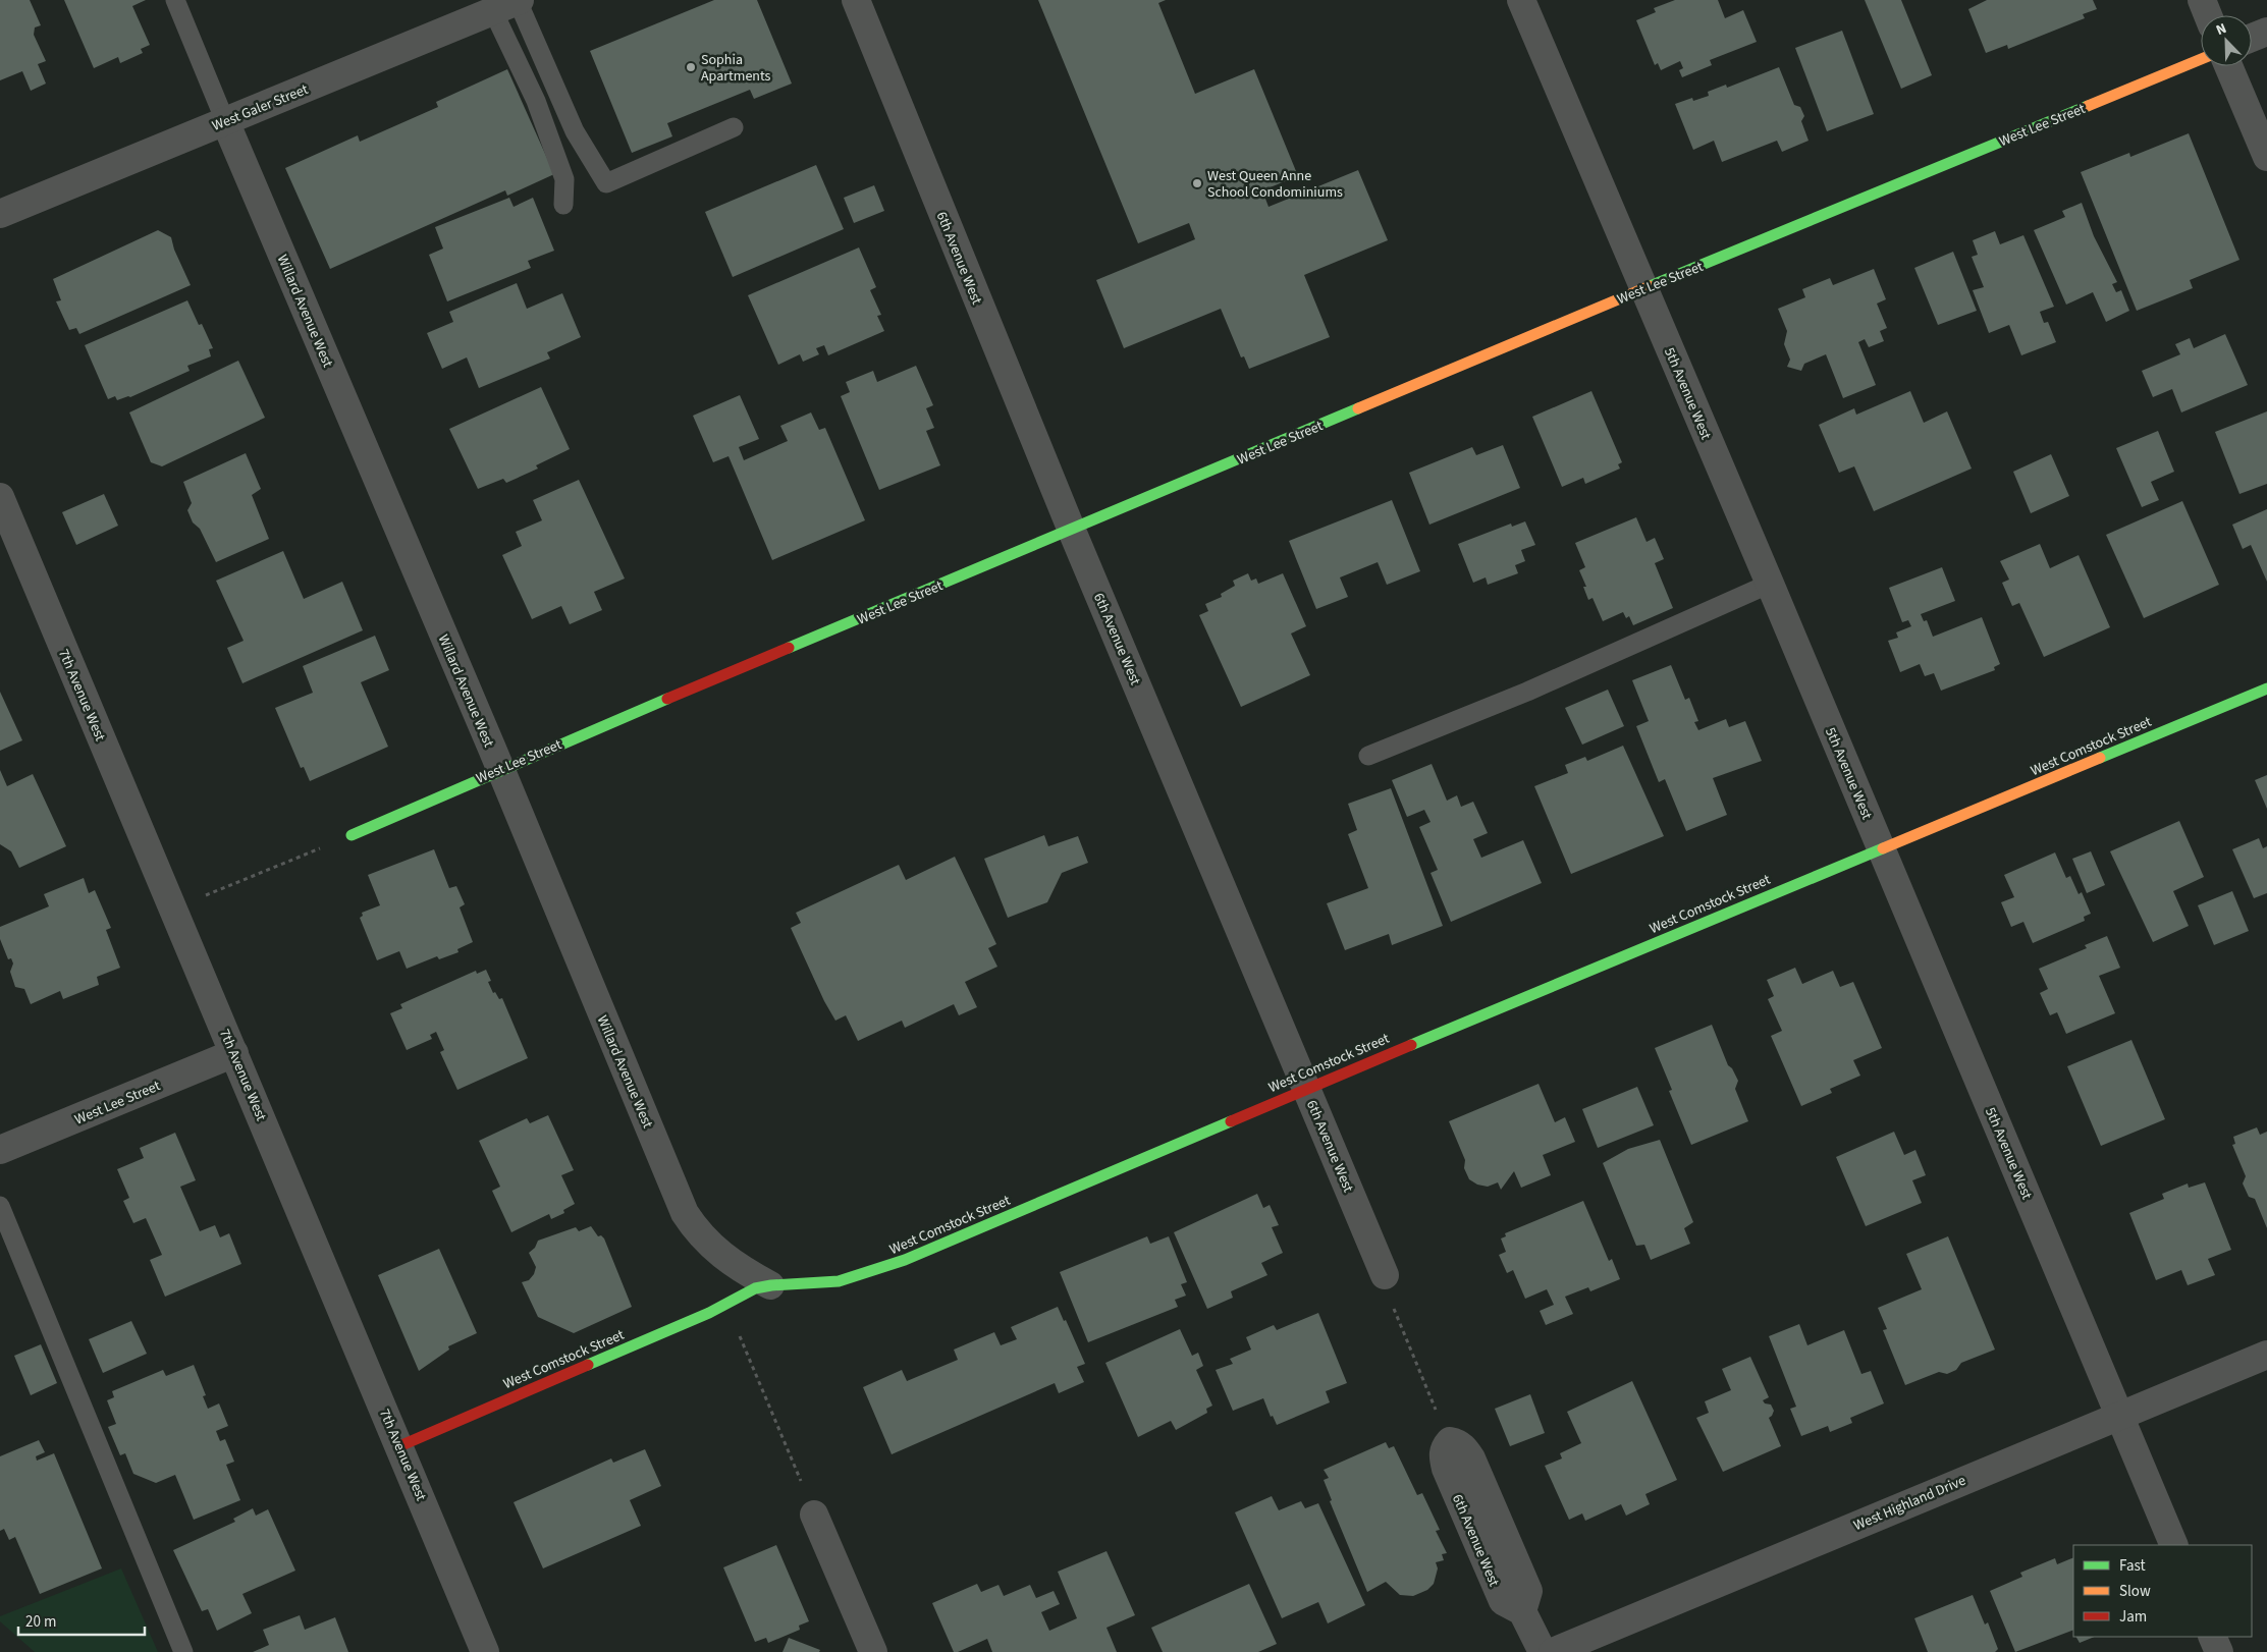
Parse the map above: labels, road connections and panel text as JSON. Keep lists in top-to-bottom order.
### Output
{
  "streets": {
    "street": [
      "West Galer Street",
      "West Lee Street",
      "6th Avenue West",
      "Willard Avenue West",
      "5th Avenue West",
      "7th Avenue West",
      "West Comstock Street",
      "West Highland Drive"
    ]
  },
  "crossings": [
    ["West Galer Street", "Willard Avenue West"],
    ["West Lee Street", "6th Avenue West"],
    ["West Lee Street", "Willard Avenue West"],
    ["West Lee Street", "5th Avenue West"],
    ["West Lee Street", "7th Avenue West"],
    ["6th Avenue West", "West Comstock Street"],
    ["Willard Avenue West", "West Comstock Street"],
    ["5th Avenue West", "West Comstock Street"],
    ["5th Avenue West", "West Highland Drive"],
    ["7th Avenue West", "West Comstock Street"]
  ],
  "places": ["Sophia Apartments", "West Queen Anne School Condominiums"],
  "legend": ["Fast", "Slow", "Jam"],
  "scale_bar": "20 m",
  "north": "top left"
}
